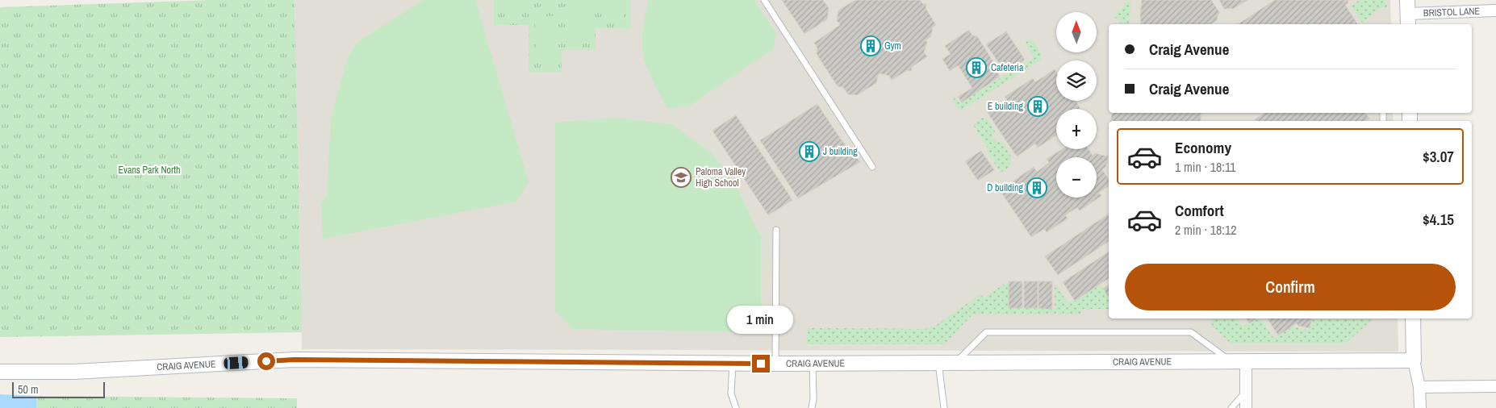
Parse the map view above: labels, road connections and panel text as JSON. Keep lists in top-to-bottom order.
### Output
{
  "streets": {
    "street": ["BRISTOL LANE", "CRAIG AVENUE"]
  },
  "parks": ["Evans Park North"],
  "places": {
    "building": [
      "Gym",
      "Cafeteria",
      "E building",
      "J building",
      "D building"
    ],
    "school or university": ["Paloma Valley High School"]
  },
  "scale_bar": "50 m",
  "north": "top",
  "page": {
    "map_buttons": ["+", "−"],
    "banner": ["Craig Avenue", "Craig Avenue"],
    "list": [
      {
        "name": "Economy",
        "note": "1 min · 18:11",
        "value": "$3.07"
      },
      {
        "name": "Comfort",
        "note": "2 min · 18:12",
        "value": "$4.15"
      }
    ],
    "buttons": "Confirm",
    "bubble": "1 min",
    "scale": "50 m"
  }
}
